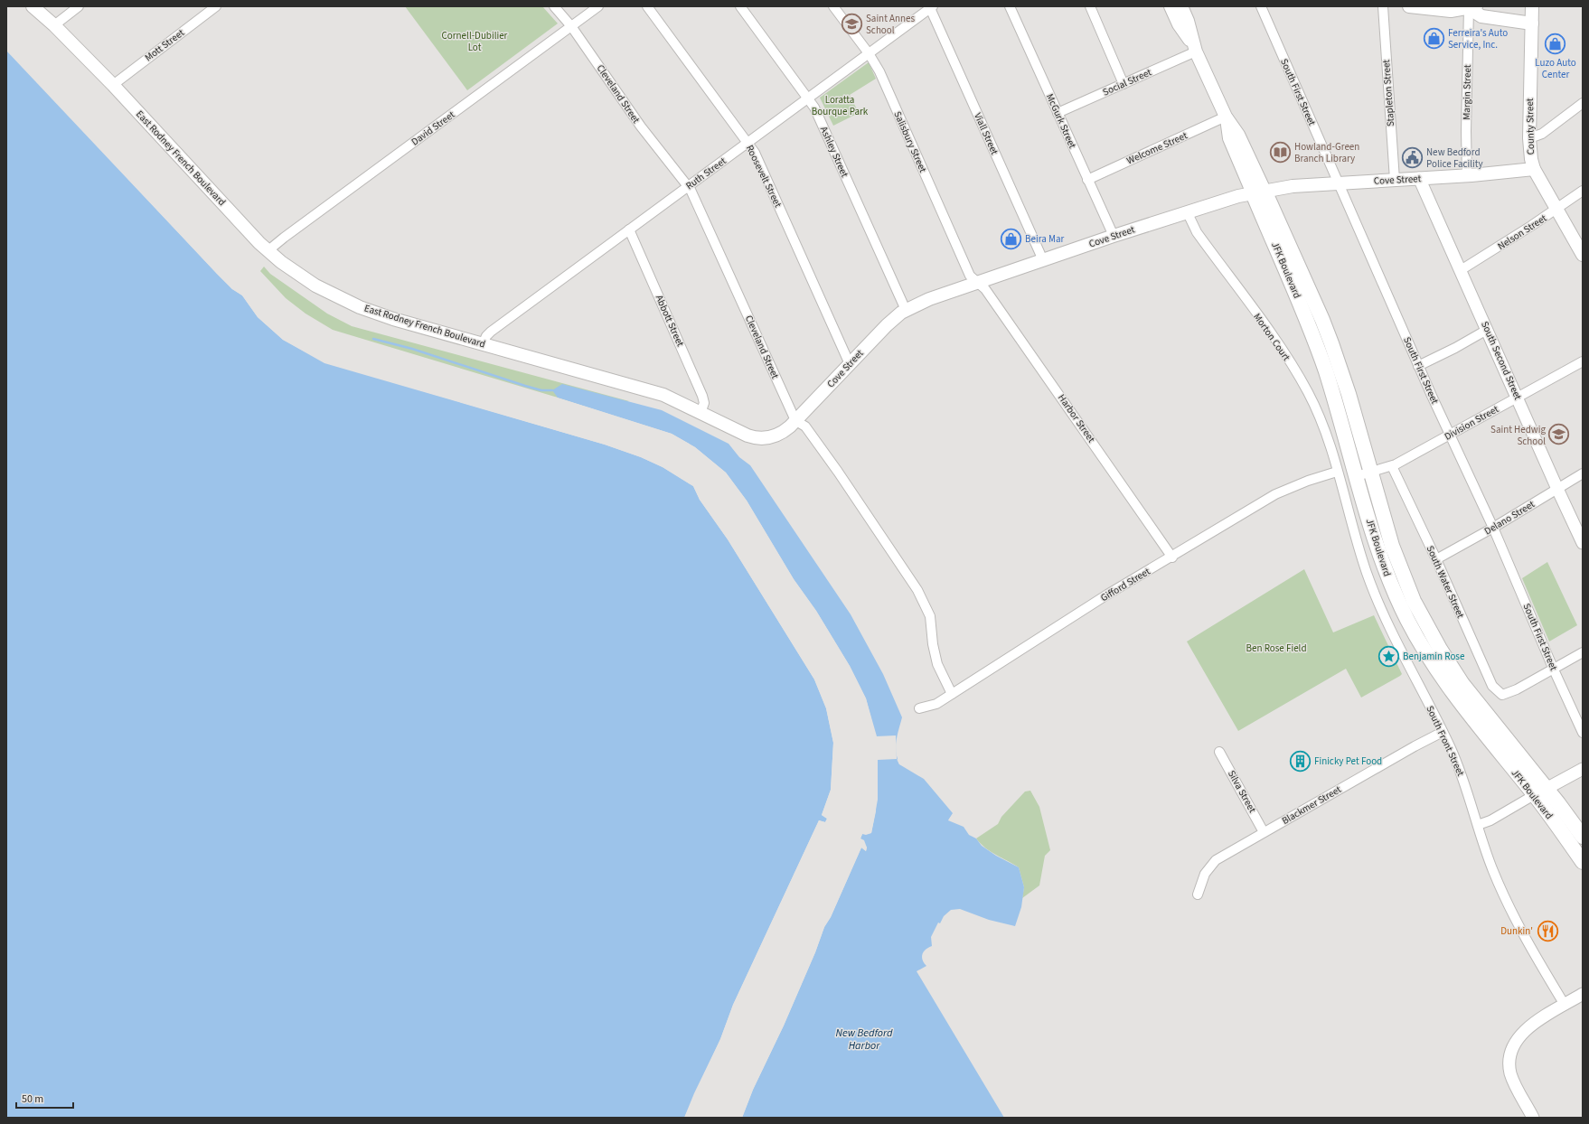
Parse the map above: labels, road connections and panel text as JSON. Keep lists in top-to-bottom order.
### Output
{
  "streets": {
    "main road": [
      "County Street",
      "East Rodney French Boulevard",
      "Cove Street",
      "JFK Boulevard"
    ],
    "street": [
      "Mott Street",
      "Social Street",
      "South First Street",
      "Margin Street",
      "Stapleton Street",
      "Cleveland Street",
      "McGurk Street",
      "David Street",
      "Viall Street",
      "Salisbury Street",
      "Welcome Street",
      "Ashley Street",
      "Ruth Street",
      "Roosevelt Street",
      "Nelson Street",
      "Abbott Street",
      "Morton Court",
      "South Second Street",
      "Harbor Street",
      "Division Street",
      "Delano Street",
      "South Water Street",
      "Gifford Street",
      "South Front Street",
      "Silva Street",
      "Blackmer Street"
    ]
  },
  "crossings": [
    ["Mott Street", "East Rodney French Boulevard"],
    ["Social Street", "McGurk Street"],
    ["South First Street", "Cove Street"],
    ["South First Street", "Division Street"],
    ["South First Street", "Delano Street"],
    ["South First Street", "South Water Street"],
    ["Margin Street", "Cove Street"],
    ["Stapleton Street", "Cove Street"],
    ["Cleveland Street", "David Street"],
    ["Cleveland Street", "Ruth Street"],
    ["Cleveland Street", "Cove Street"],
    ["Cleveland Street", "Gifford Street"],
    ["McGurk Street", "Welcome Street"],
    ["McGurk Street", "Cove Street"],
    ["County Street", "Cove Street"],
    ["County Street", "Nelson Street"],
    ["David Street", "East Rodney French Boulevard"],
    ["Viall Street", "Ruth Street"],
    ["Viall Street", "Cove Street"],
    ["Salisbury Street", "Ruth Street"],
    ["Salisbury Street", "Cove Street"],
    ["Salisbury Street", "Harbor Street"],
    ["Ashley Street", "Ruth Street"],
    ["Ashley Street", "Cove Street"],
    ["East Rodney French Boulevard", "Ruth Street"],
    ["East Rodney French Boulevard", "Cove Street"],
    ["East Rodney French Boulevard", "Abbott Street"],
    ["Ruth Street", "Roosevelt Street"],
    ["Ruth Street", "Abbott Street"],
    ["Roosevelt Street", "Cove Street"],
    ["Cove Street", "JFK Boulevard"],
    ["Cove Street", "Morton Court"],
    ["Cove Street", "South Second Street"],
    ["Cove Street", "Harbor Street"],
    ["Nelson Street", "South Second Street"],
    ["JFK Boulevard", "Division Street"],
    ["Morton Court", "Gifford Street"],
    ["Morton Court", "South Front Street"],
    ["South Second Street", "Division Street"],
    ["South Second Street", "Delano Street"],
    ["Harbor Street", "Gifford Street"],
    ["Division Street", "South Water Street"],
    ["Delano Street", "South Water Street"],
    ["Gifford Street", "South Front Street"],
    ["South Front Street", "Blackmer Street"],
    ["Silva Street", "Blackmer Street"]
  ],
  "water": ["New Bedford Harbor"],
  "parks": ["Cornell-Dubilier Lot", "Loratta Bourque Park", "Ben Rose Field"],
  "places": {
    "school or university": ["Saint Annes School", "Saint Hedwig School"],
    "shop": ["Ferreira's Auto Service, Inc.", "Luzo Auto Center", "Beira Mar"],
    "library": ["Howland-Green Branch Library"],
    "public building": ["New Bedford Police Facility"],
    "place": ["Benjamin Rose"],
    "building": ["Finicky Pet Food"],
    "restaurant": ["Dunkin'"]
  },
  "scale_bar": "50 m"
}
